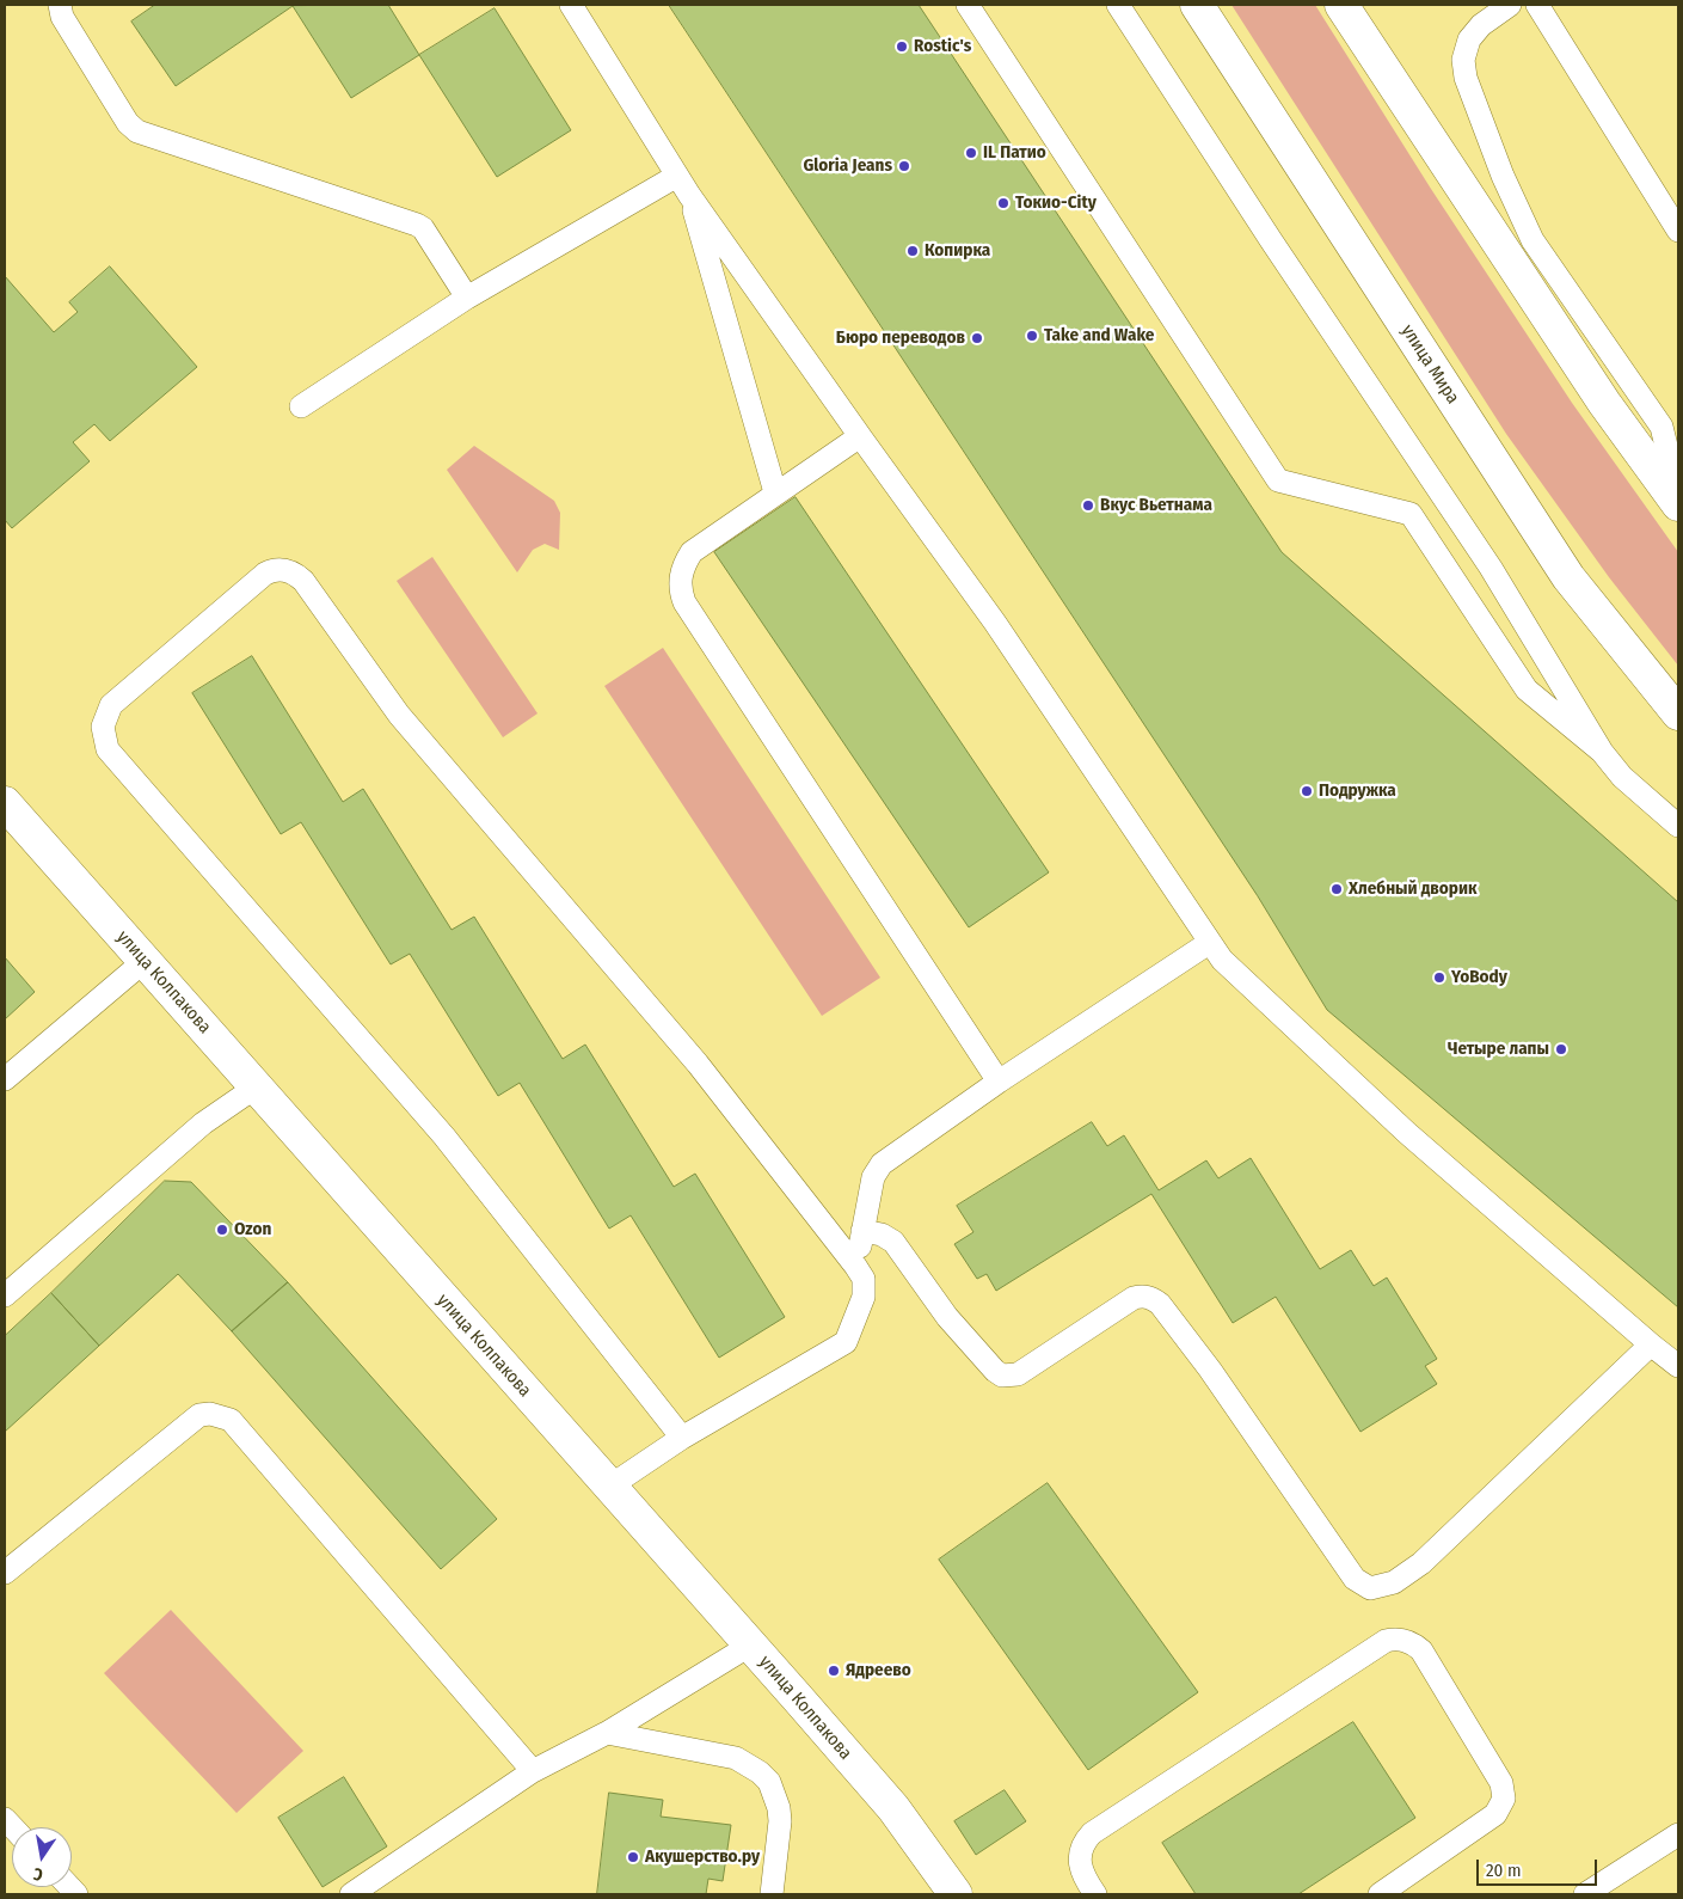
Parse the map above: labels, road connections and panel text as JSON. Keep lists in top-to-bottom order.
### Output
{
  "streets": {
    "main road": ["улица Мира", "улица Колпакова"]
  },
  "places": [
    "Rostic's",
    "IL Патио",
    "Gloria Jeans",
    "Токио-City",
    "Копирка",
    "Take and Wake",
    "Бюро переводов",
    "Вкус Вьетнама",
    "Подружка",
    "Хлебный дворик",
    "YoBody",
    "Четыре лапы",
    "Ozon",
    "Ядреево",
    "Акушерство.ру"
  ],
  "scale_bar": "20 m",
  "north": "bottom"
}
